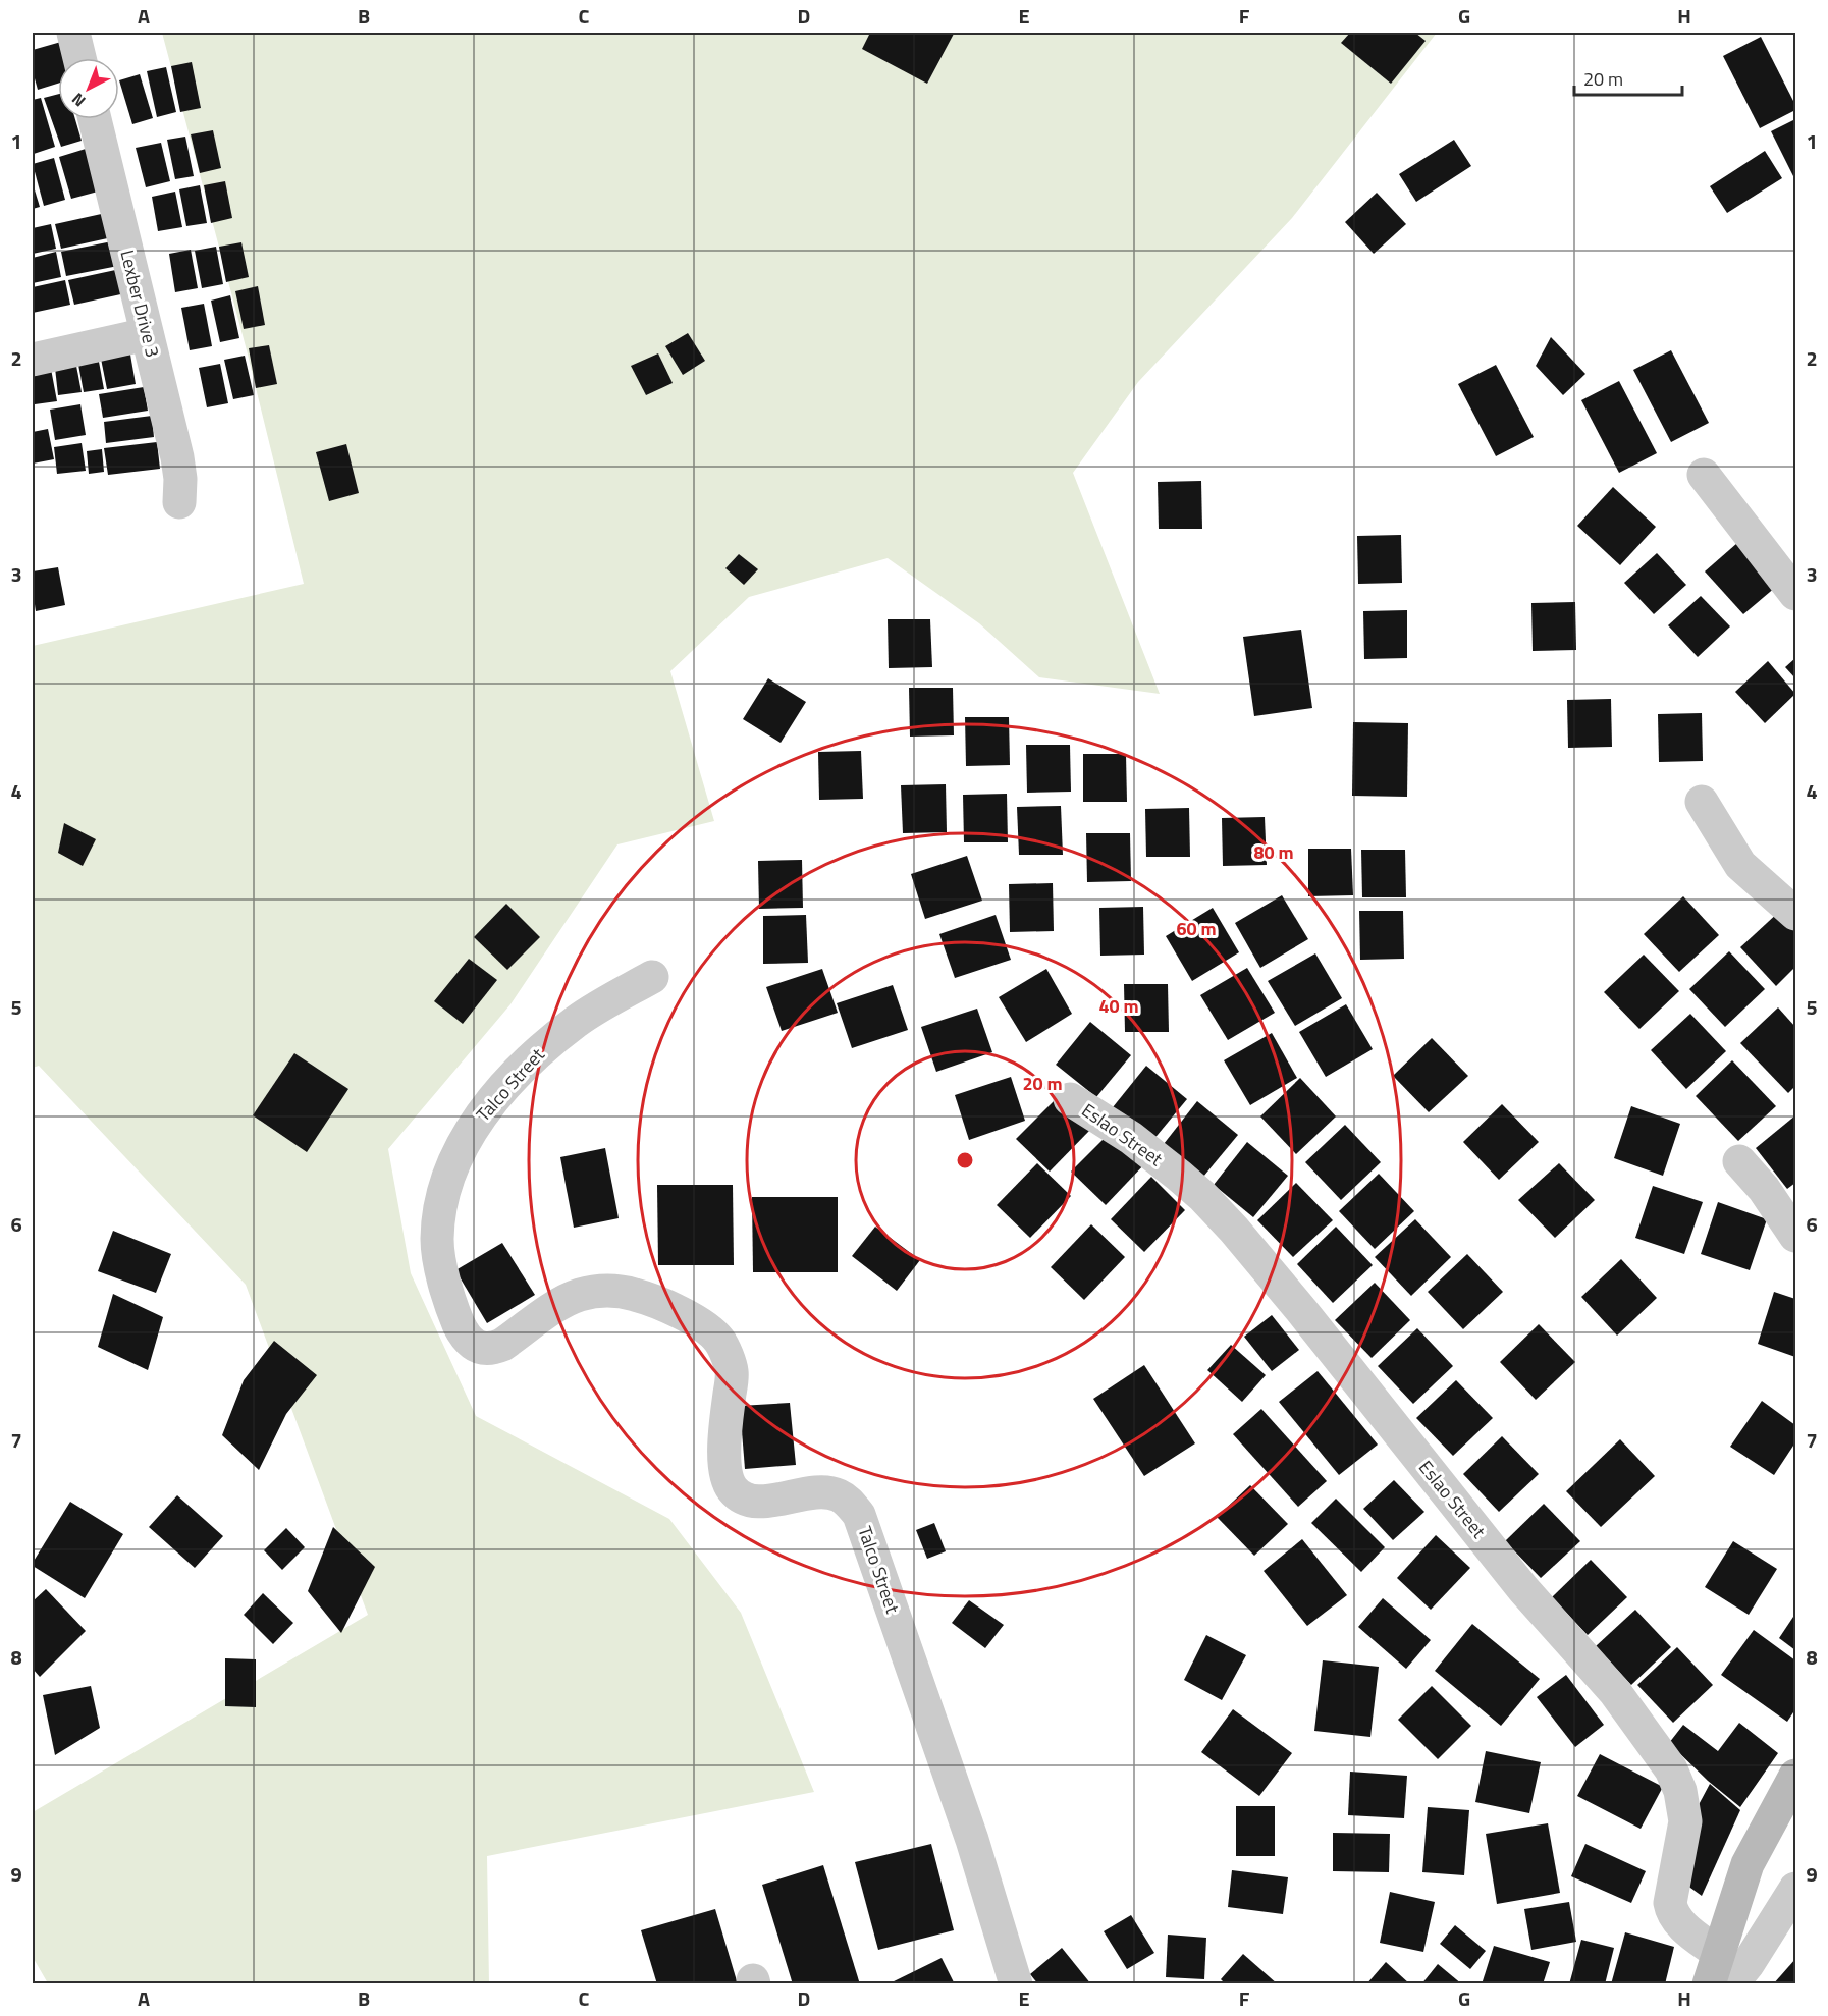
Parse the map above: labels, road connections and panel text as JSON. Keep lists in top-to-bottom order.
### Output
{
  "streets": {
    "street": ["Lexber Drive 3", "Talco Street", "Eslao Street"]
  },
  "scale_bar": "20 m",
  "north": "bottom left",
  "grid": {
    "columns": [
      "A",
      "B",
      "C",
      "D",
      "E",
      "F",
      "G",
      "H"
    ],
    "rows": [
      "1",
      "2",
      "3",
      "4",
      "5",
      "6",
      "7",
      "8",
      "9"
    ]
  },
  "rings": [
    "80 m",
    "60 m",
    "40 m",
    "20 m"
  ]
}
